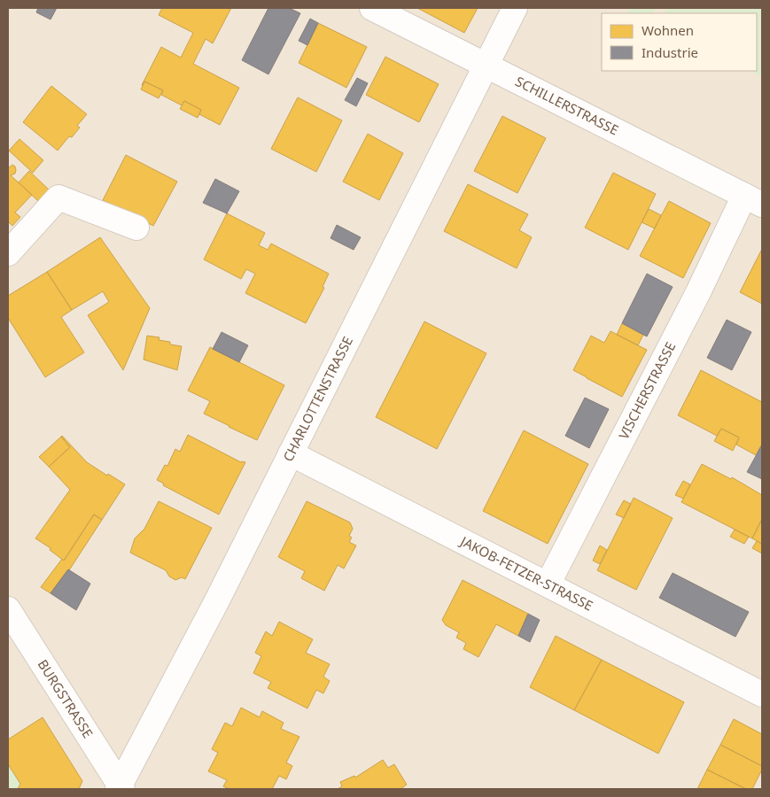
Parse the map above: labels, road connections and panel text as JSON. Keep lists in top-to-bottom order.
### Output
{
  "streets": {
    "street": [
      "SCHILLERSTRASSE",
      "VISCHERSTRASSE",
      "CHARLOTTENSTRASSE",
      "JAKOB-FETZER-STRASSE",
      "BURGSTRASSE"
    ]
  },
  "crossings": [
    ["SCHILLERSTRASSE", "VISCHERSTRASSE"],
    ["SCHILLERSTRASSE", "CHARLOTTENSTRASSE"],
    ["VISCHERSTRASSE", "JAKOB-FETZER-STRASSE"],
    ["CHARLOTTENSTRASSE", "JAKOB-FETZER-STRASSE"],
    ["CHARLOTTENSTRASSE", "BURGSTRASSE"]
  ],
  "legend": ["Wohnen", "Industrie"]
}
